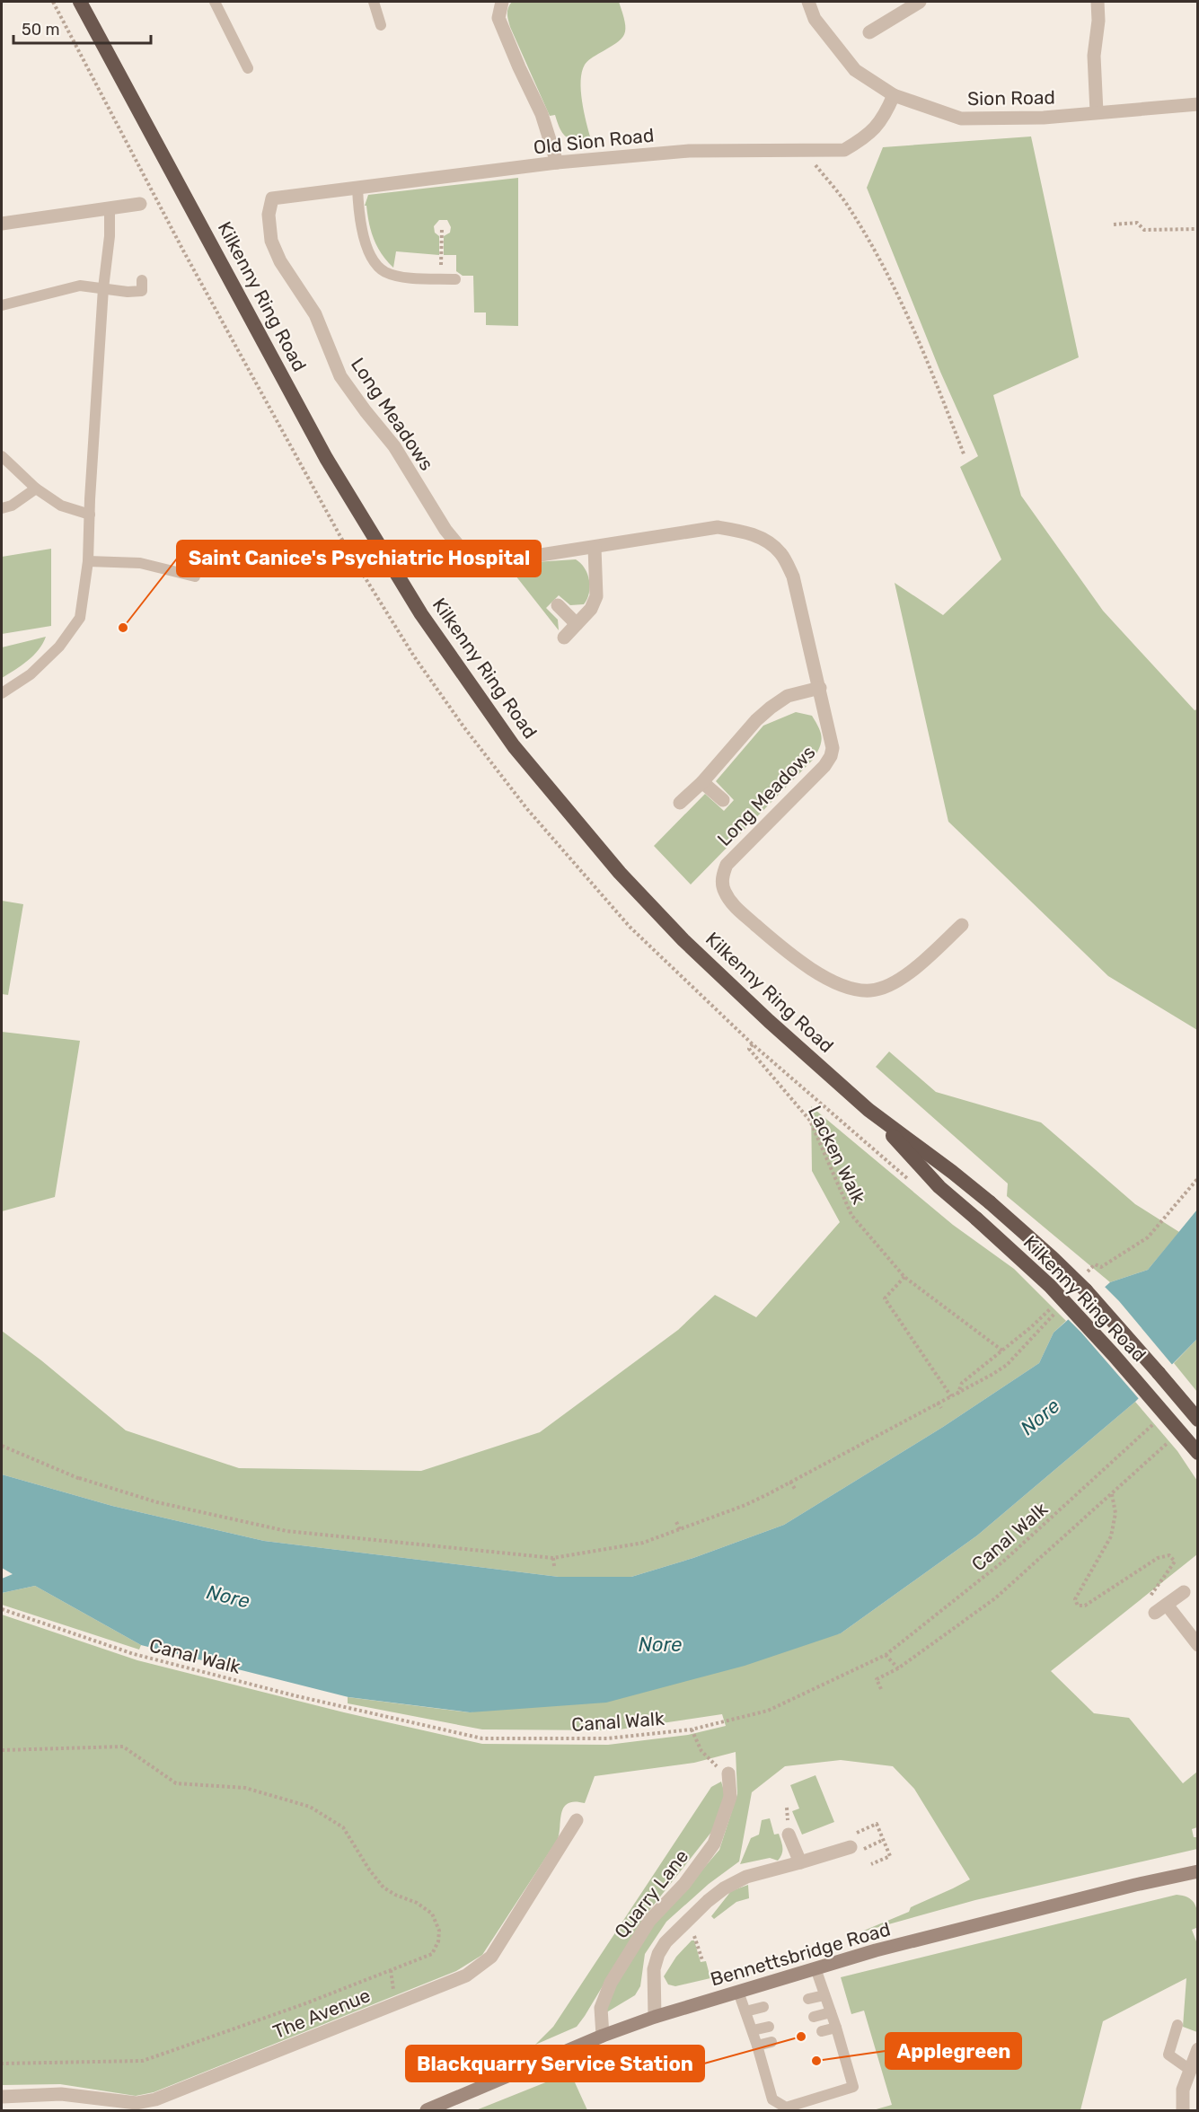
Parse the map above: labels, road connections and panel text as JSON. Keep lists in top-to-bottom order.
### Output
{
  "streets": {
    "highway": ["Kilkenny Ring Road"],
    "main road": ["Bennettsbridge Road"],
    "street": [
      "Sion Road",
      "Old Sion Road",
      "Long Meadows",
      "Quarry Lane",
      "The Avenue"
    ],
    "path": ["Lacken Walk", "Canal Walk"]
  },
  "crossings": [
    ["Sion Road", "Old Sion Road"],
    ["Old Sion Road", "Long Meadows"],
    ["Quarry Lane", "Bennettsbridge Road"]
  ],
  "water": ["Nore"],
  "places": ["Saint Canice's Psychiatric Hospital", "Blackquarry Service Station", "Applegreen"],
  "scale_bar": "50 m"
}
